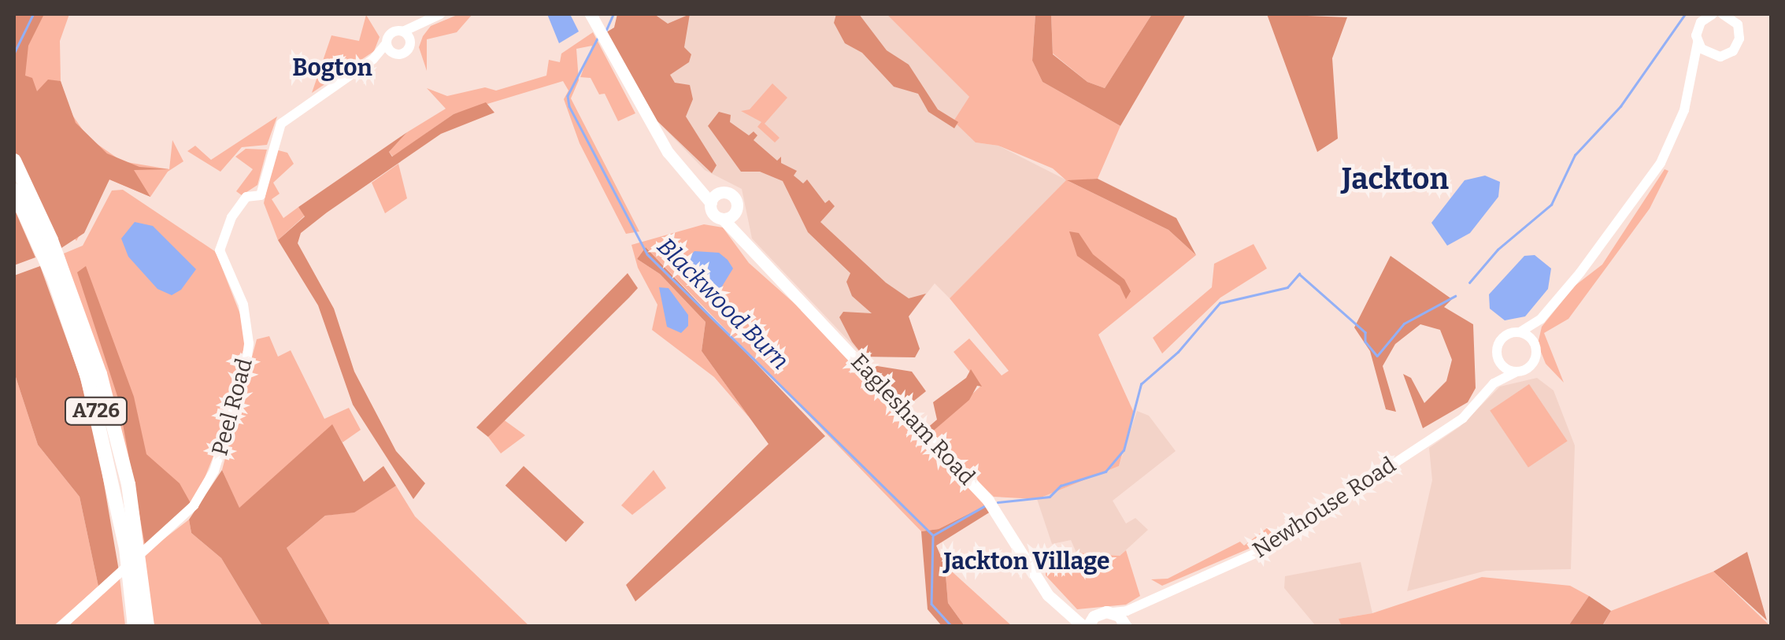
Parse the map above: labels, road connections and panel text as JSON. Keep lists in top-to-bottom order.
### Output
{
  "streets": {
    "highway": ["A726"],
    "main road": ["Eaglesham Road"],
    "street": ["Peel Road", "Newhouse Road"]
  },
  "crossings": [
    ["Eaglesham Road", "Newhouse Road"]
  ],
  "districts": ["Bogton", "Jackton", "Jackton Village"],
  "water": ["Blackwood Burn"]
}
